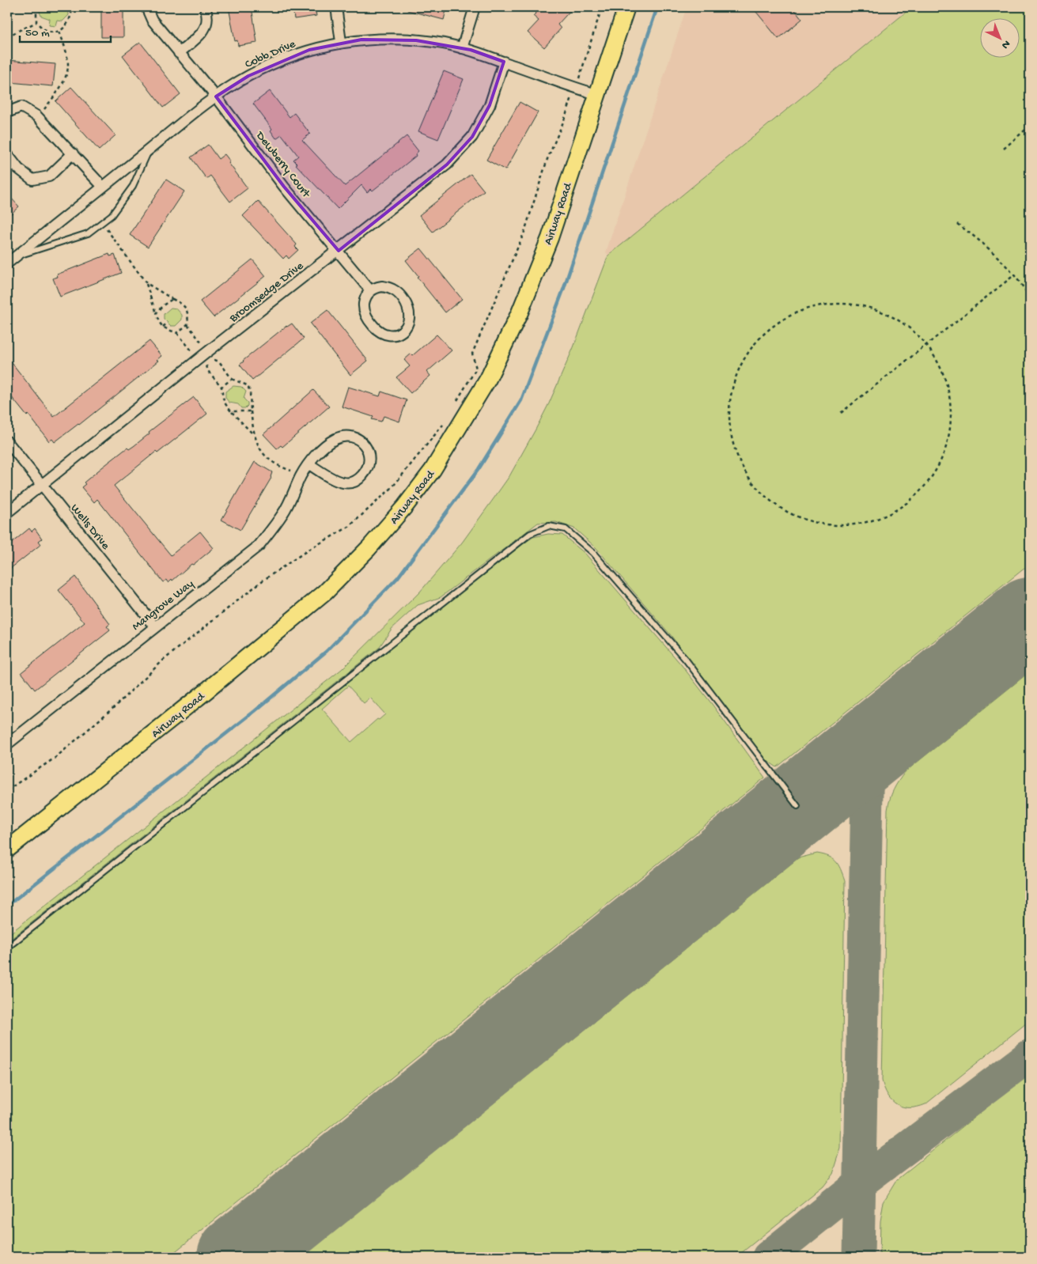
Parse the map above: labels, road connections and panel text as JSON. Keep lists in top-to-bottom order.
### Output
{
  "streets": {
    "main road": ["Airway Road"],
    "street": [
      "Cobb Drive",
      "Dewberry Court",
      "Broomsedge Drive",
      "Wells Drive",
      "Mangrove Way"
    ]
  },
  "crossings": [
    ["Cobb Drive", "Dewberry Court"],
    ["Cobb Drive", "Airway Road"],
    ["Cobb Drive", "Broomsedge Drive"],
    ["Dewberry Court", "Broomsedge Drive"],
    ["Broomsedge Drive", "Wells Drive"],
    ["Wells Drive", "Mangrove Way"]
  ],
  "scale_bar": "50 m",
  "north": "bottom right"
}
